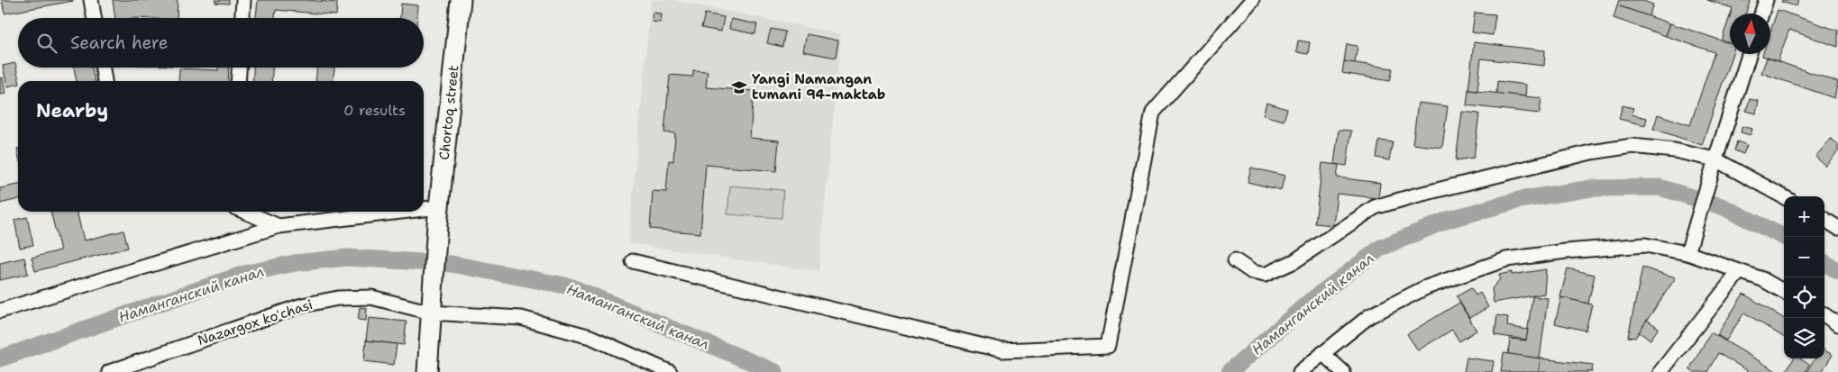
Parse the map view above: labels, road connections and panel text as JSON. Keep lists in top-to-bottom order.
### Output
{
  "streets": {
    "main road": ["Chortoq street"],
    "street": ["Nazargox koʻchasi"]
  },
  "crossings": [
    ["Chortoq street", "Nazargox koʻchasi"]
  ],
  "water": ["Наманганский канал"],
  "places": {
    "school or university": ["Yangi Namangan tumani 94-maktab"]
  },
  "north": "top",
  "page": {
    "search": "Search here",
    "heading": ["Nearby", "0 results"],
    "map_buttons": ["+", "−"]
  }
}
